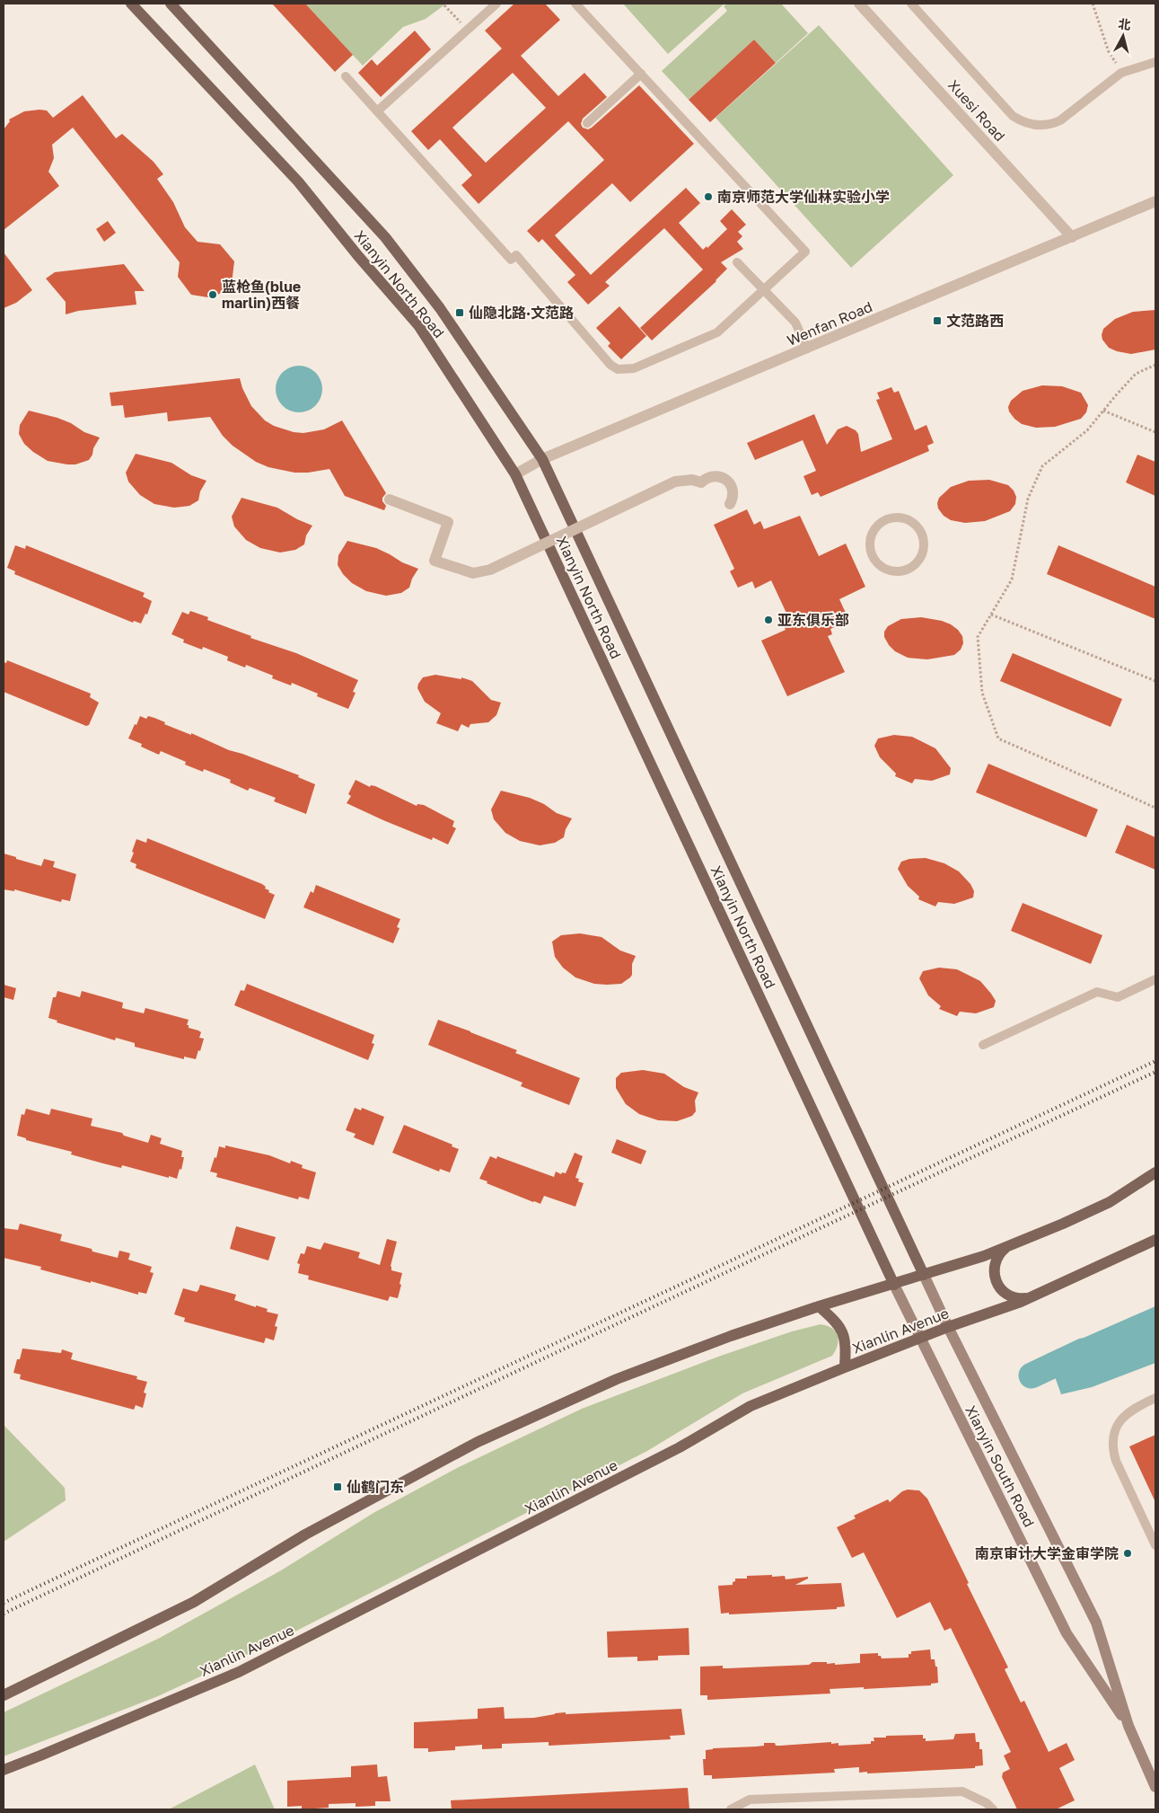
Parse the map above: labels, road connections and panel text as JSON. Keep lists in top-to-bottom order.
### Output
{
  "streets": {
    "main road": ["Xianyin North Road", "Xianlin Avenue"],
    "street": ["Xuesi Road", "Wenfan Road", "Xianyin South Road"]
  },
  "crossings": [
    ["Xuesi Road", "Wenfan Road"],
    ["Xianyin North Road", "Wenfan Road"],
    ["Xianyin North Road", "Xianyin South Road"],
    ["Xianlin Avenue", "Xianyin South Road"]
  ],
  "places": {
    "other": [
      "南京师范大学仙林实验小学",
      "蓝枪鱼(blue marlin)西餐",
      "亚东俱乐部",
      "南京审计大学金审学院"
    ],
    "transit": ["仙隐北路·文范路", "文范路西", "仙鹤门东"]
  },
  "north": "top"
}
